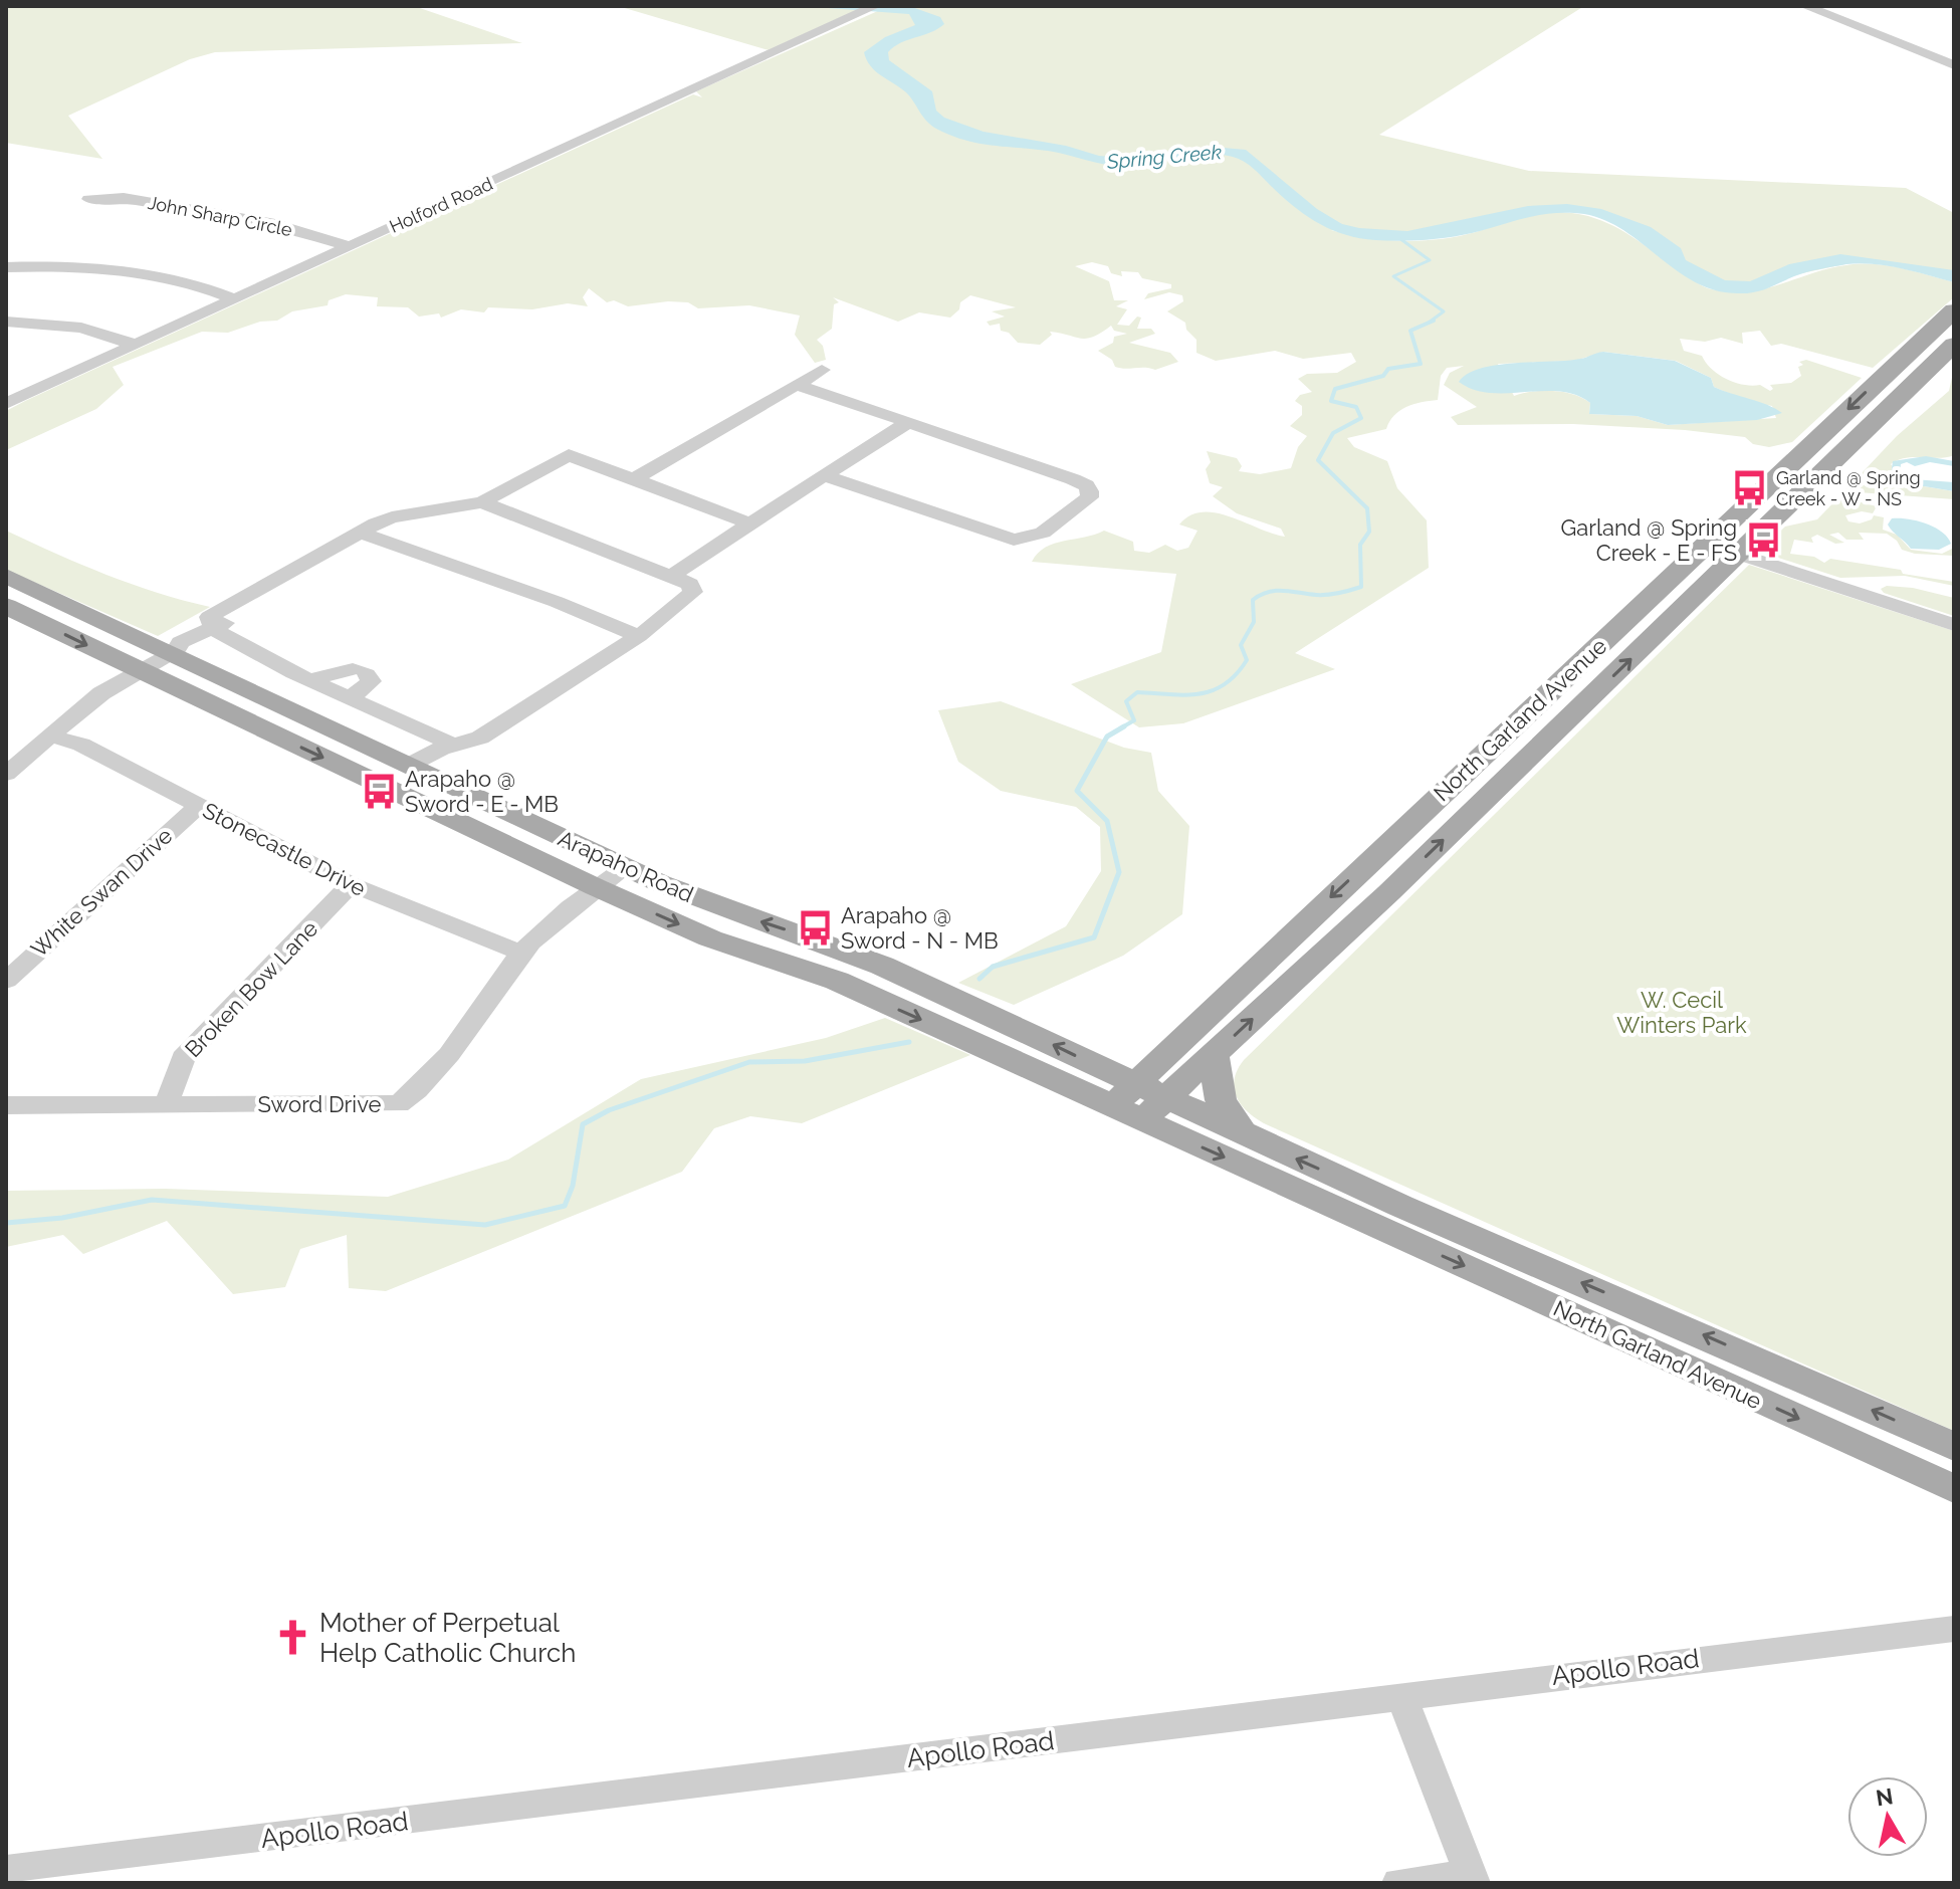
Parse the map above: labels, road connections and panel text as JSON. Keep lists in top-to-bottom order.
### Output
{
  "streets": {
    "main road": ["North Garland Avenue", "Arapaho Road"],
    "street": [
      "Holford Road",
      "John Sharp Circle",
      "Stonecastle Drive",
      "White Swan Drive",
      "Broken Bow Lane",
      "Sword Drive",
      "Apollo Road"
    ]
  },
  "crossings": [
    ["Holford Road", "John Sharp Circle"],
    ["North Garland Avenue", "Arapaho Road"],
    ["Stonecastle Drive", "White Swan Drive"],
    ["Stonecastle Drive", "Broken Bow Lane"],
    ["Stonecastle Drive", "Sword Drive"],
    ["Arapaho Road", "Sword Drive"],
    ["Broken Bow Lane", "Sword Drive"]
  ],
  "water": ["Spring Creek"],
  "parks": ["W. Cecil Winters Park"],
  "places": {
    "bus stop": [
      "Garland @ Spring Creek - W - NS",
      "Garland @ Spring Creek - E - FS",
      "Arapaho @ Sword - E - MB",
      "Arapaho @ Sword - N - MB"
    ],
    "church": ["Mother of Perpetual Help Catholic Church"]
  },
  "north": "top"
}
